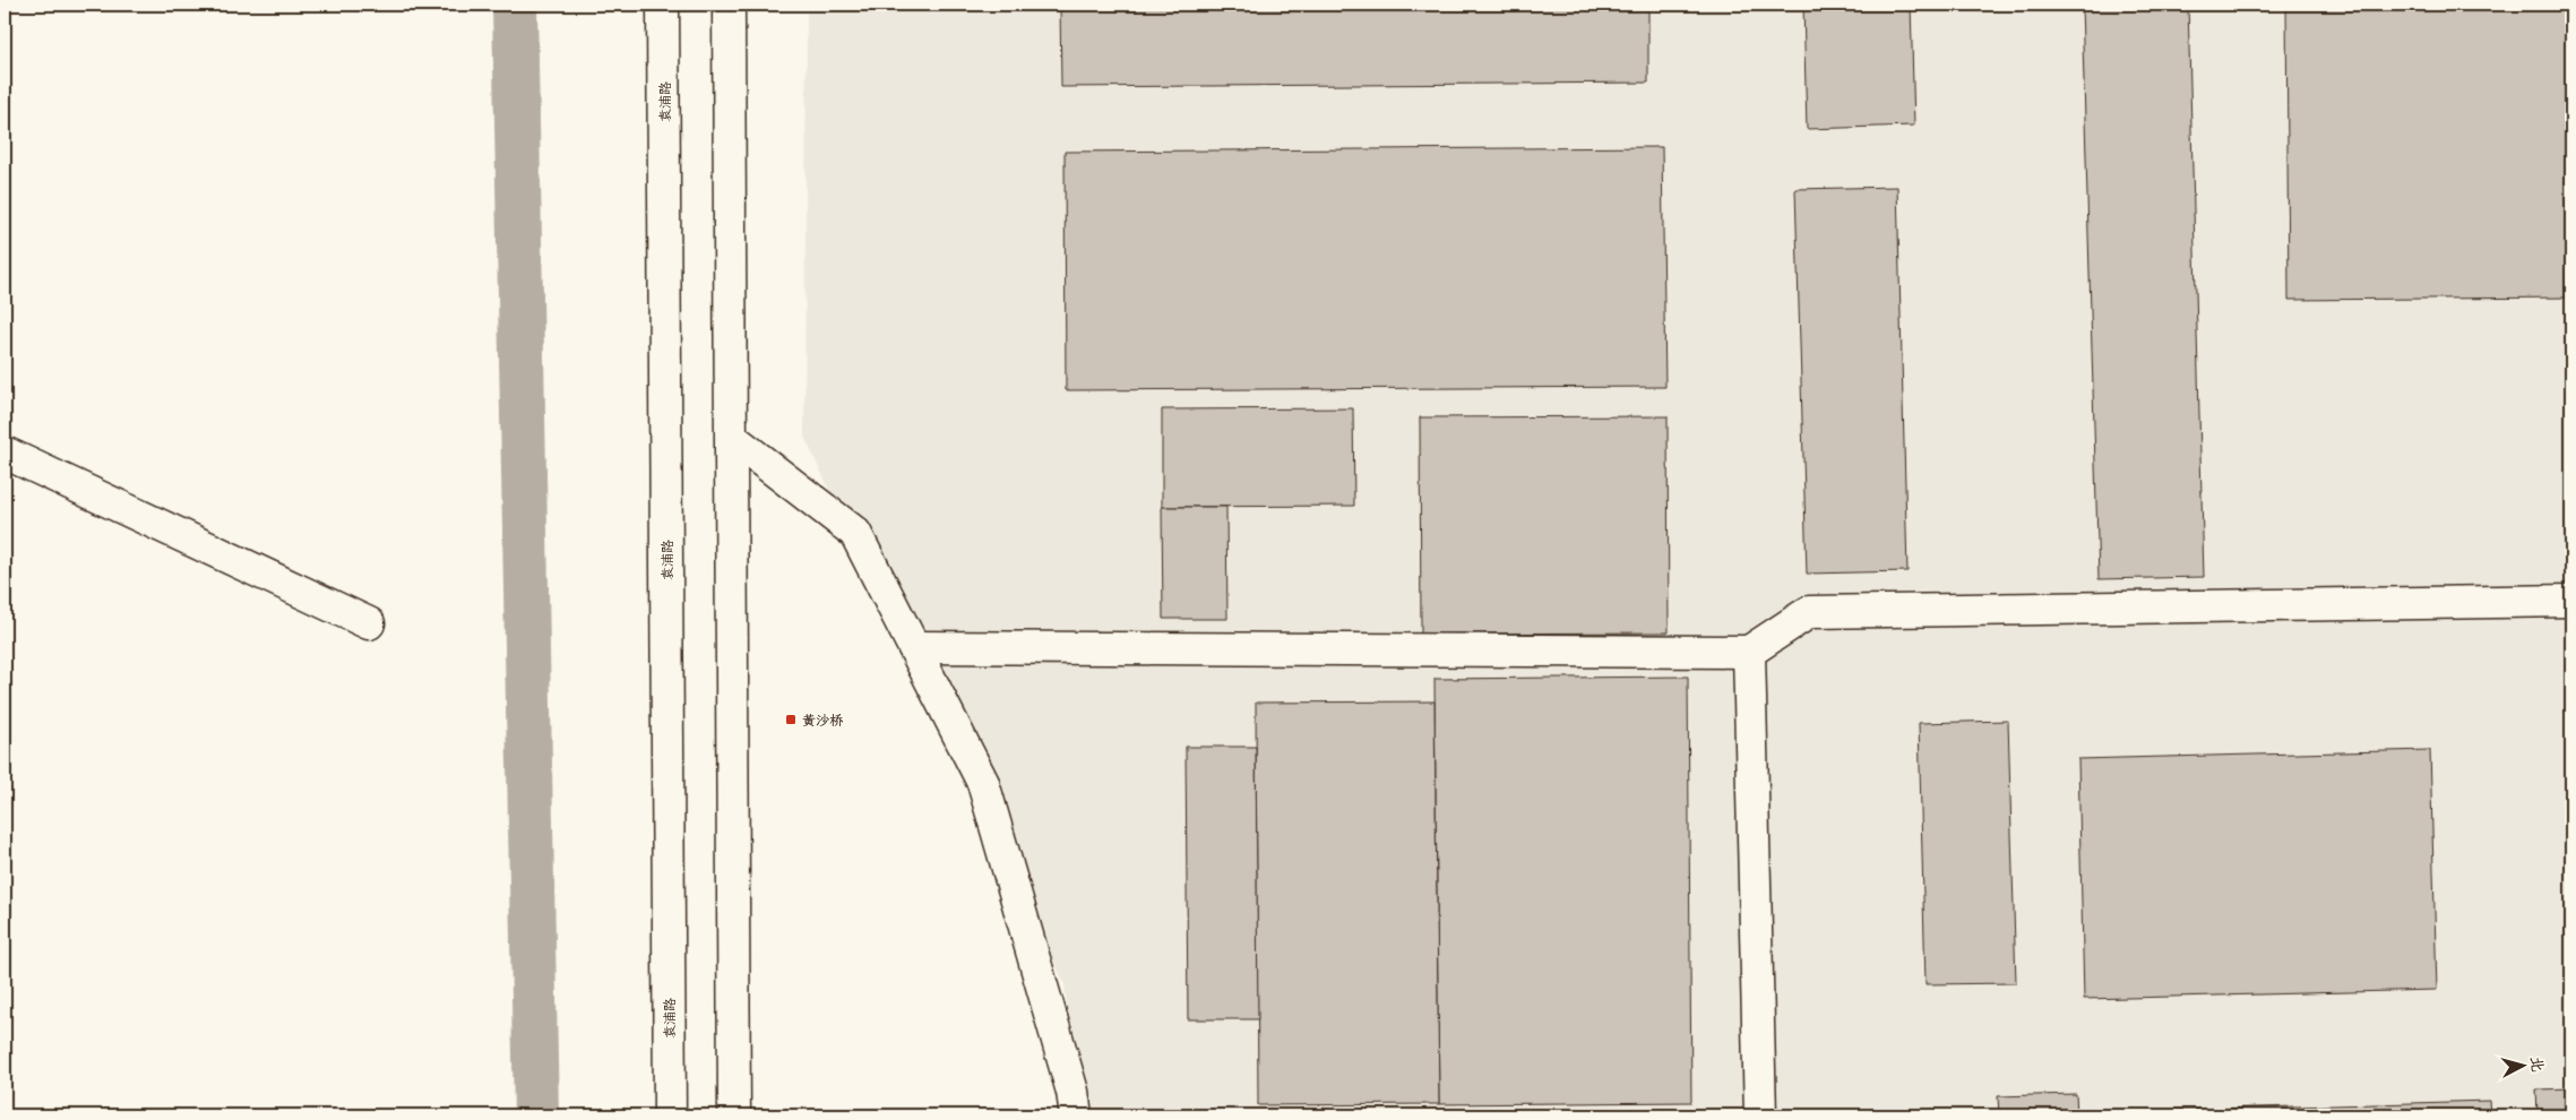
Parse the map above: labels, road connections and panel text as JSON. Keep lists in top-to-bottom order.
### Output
{
  "streets": {
    "street": ["袁浦路"]
  },
  "places": {
    "transit": ["黄沙桥"]
  },
  "north": "right"
}
